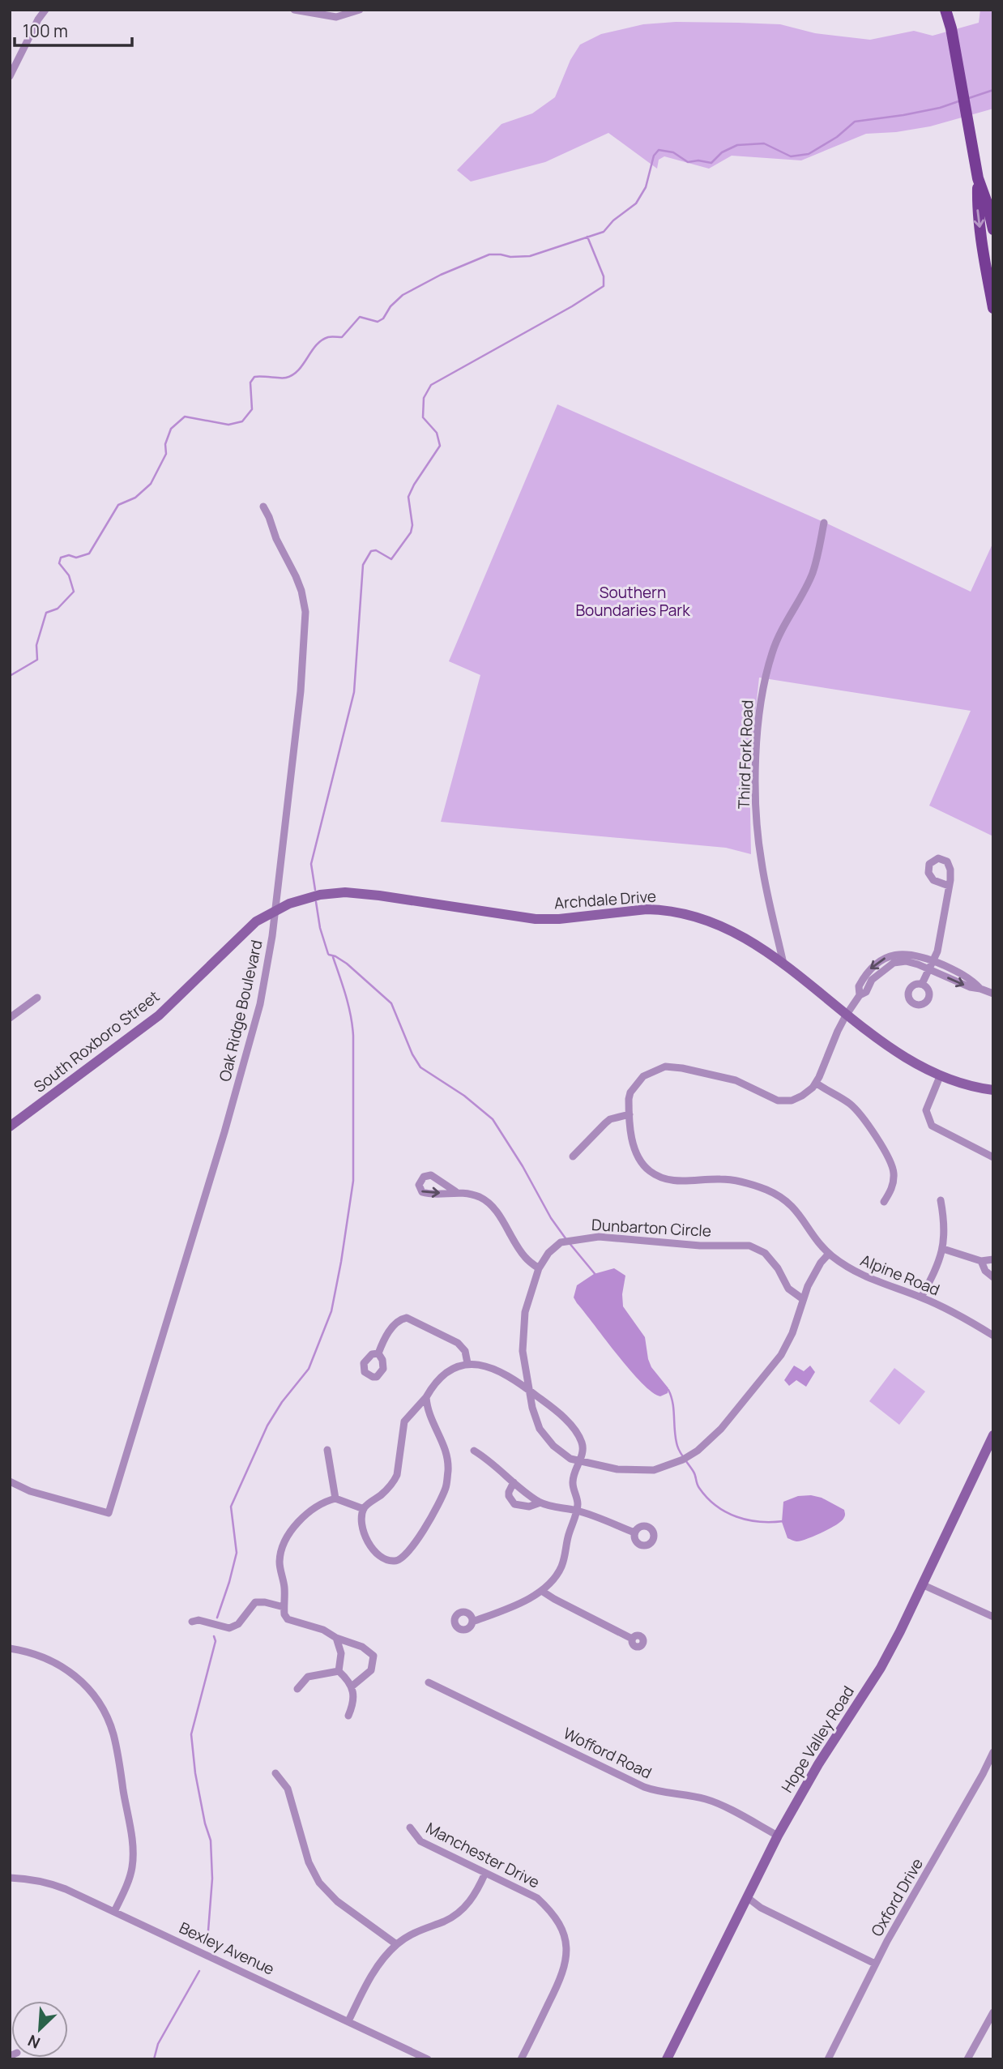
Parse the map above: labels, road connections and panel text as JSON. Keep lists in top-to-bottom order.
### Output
{
  "streets": {
    "street": [
      "Third Fork Road",
      "Archdale Drive",
      "Oak Ridge Boulevard",
      "South Roxboro Street",
      "Dunbarton Circle",
      "Alpine Road",
      "Hope Valley Road",
      "Wofford Road",
      "Manchester Drive",
      "Oxford Drive",
      "Bexley Avenue"
    ]
  },
  "crossings": [
    ["Third Fork Road", "Archdale Drive"],
    ["Archdale Drive", "Oak Ridge Boulevard"],
    ["Archdale Drive", "South Roxboro Street"],
    ["Oak Ridge Boulevard", "South Roxboro Street"],
    ["Dunbarton Circle", "Alpine Road"],
    ["Hope Valley Road", "Wofford Road"]
  ],
  "parks": ["Southern Boundaries Park"],
  "scale_bar": "100 m",
  "north": "bottom left"
}
